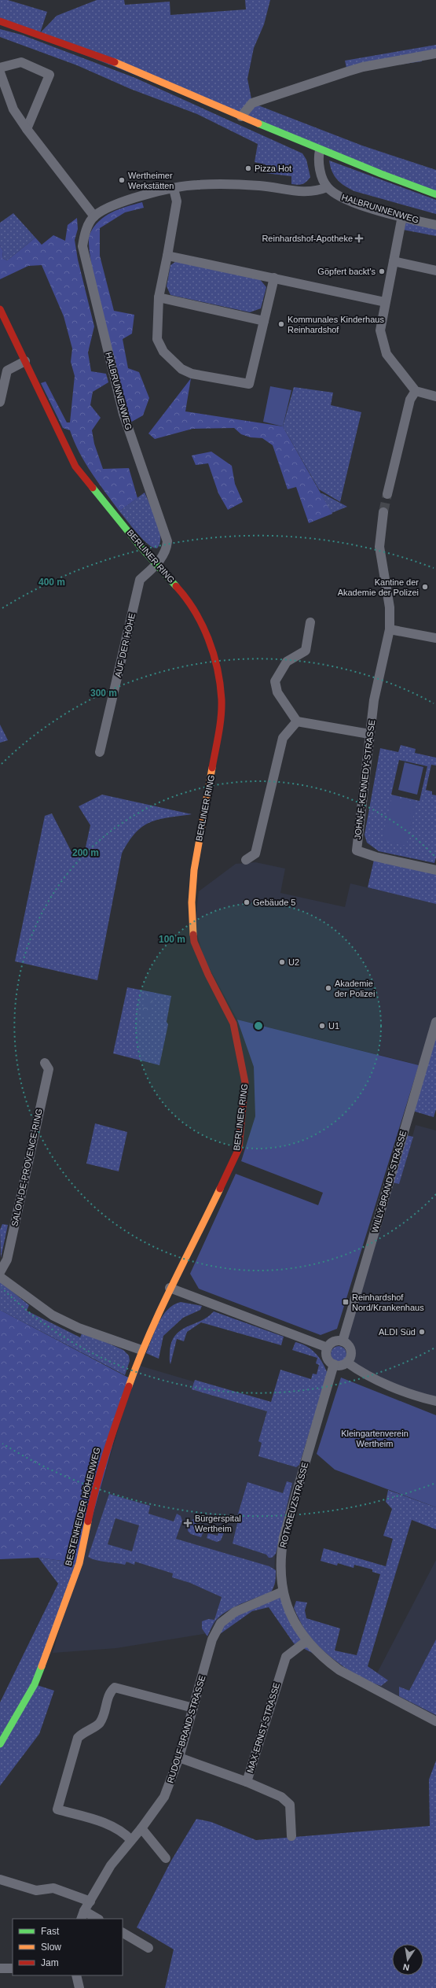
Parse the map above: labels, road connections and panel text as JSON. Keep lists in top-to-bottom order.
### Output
{
  "streets": {
    "street": [
      "HALBRUNNENWEG",
      "BERLINER RING",
      "AUF DER HÖHE",
      "JOHN-F.-KENNEDY-STRASSE",
      "SALON-DE-PROVENCE-RING",
      "WILLY-BRANDT-STRASSE",
      "ROTKREUZSTRASSE",
      "BESTENHEIDER HÖHENWEG",
      "MAX-ERNST-STRASSE",
      "RUDOLF-BRAND-STRASSE"
    ]
  },
  "crossings": [
    ["HALBRUNNENWEG", "BERLINER RING"],
    ["HALBRUNNENWEG", "AUF DER HÖHE"],
    ["BERLINER RING", "AUF DER HÖHE"],
    ["BERLINER RING", "BESTENHEIDER HÖHENWEG"],
    ["WILLY-BRANDT-STRASSE", "ROTKREUZSTRASSE"],
    ["ROTKREUZSTRASSE", "MAX-ERNST-STRASSE"],
    ["ROTKREUZSTRASSE", "RUDOLF-BRAND-STRASSE"]
  ],
  "parks": ["Kleingartenverein Wertheim"],
  "places": {
    "other": [
      "Pizza Hot",
      "Wertheimer Werkstätten",
      "Göpfert backt's",
      "Kommunales Kinderhaus Reinhardshof",
      "Kantine der Akademie der Polizei",
      "Gebäude 5",
      "U2",
      "Akademie der Polizei",
      "U1",
      "ALDI Süd"
    ],
    "health": ["Reinhardshof-Apotheke", "Bürgerspital Wertheim"],
    "transit": ["Reinhardshof Nord/Krankenhaus"]
  },
  "legend": ["Fast", "Slow", "Jam"],
  "north": "bottom",
  "rings": [
    "400 m",
    "300 m",
    "200 m",
    "100 m"
  ]
}
